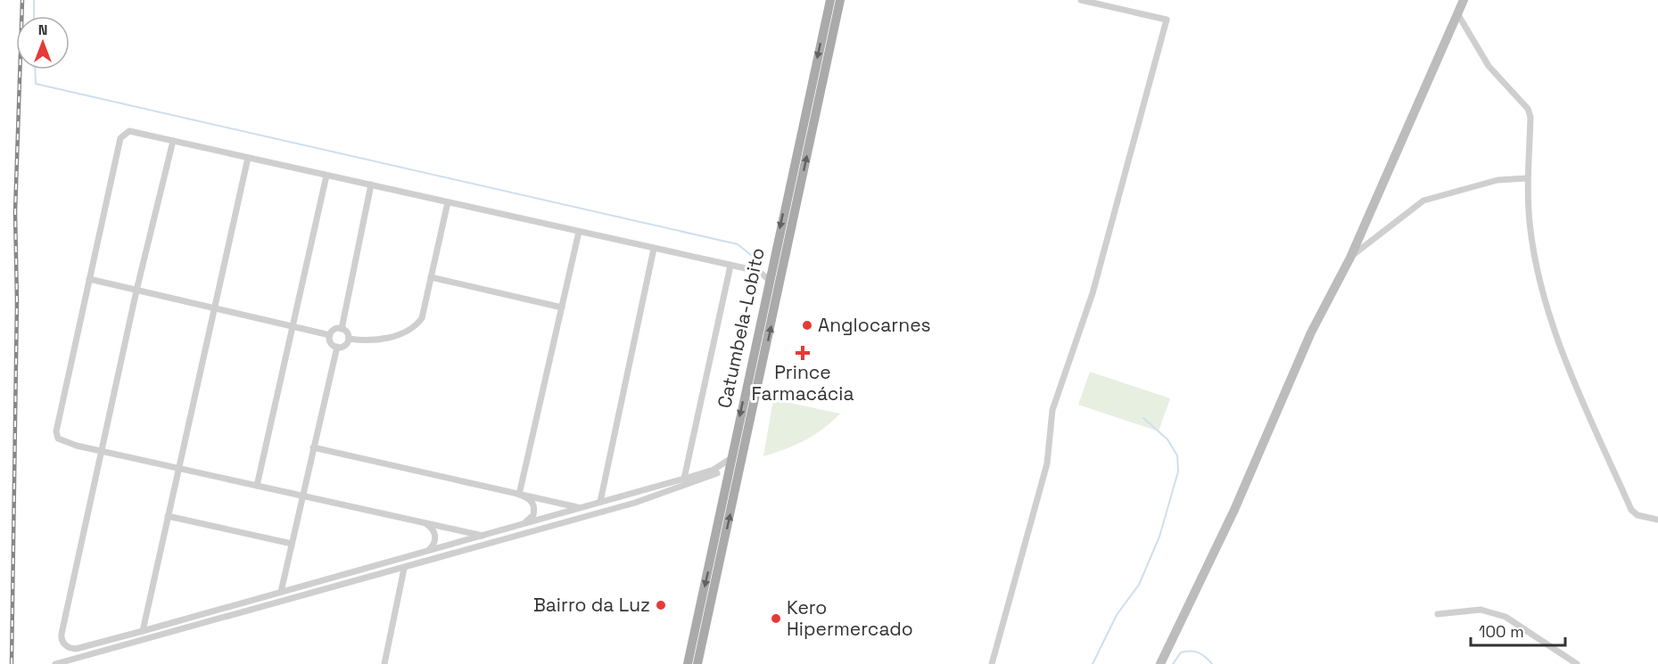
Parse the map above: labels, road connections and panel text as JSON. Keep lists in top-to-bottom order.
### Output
{
  "streets": {
    "main road": ["Catumbela-Lobito"]
  },
  "places": {
    "other": ["Anglocarnes", "Bairro da Luz", "Kero Hipermercado"],
    "health": ["Prince Farmacácia"]
  },
  "scale_bar": "100 m",
  "north": "top"
}
